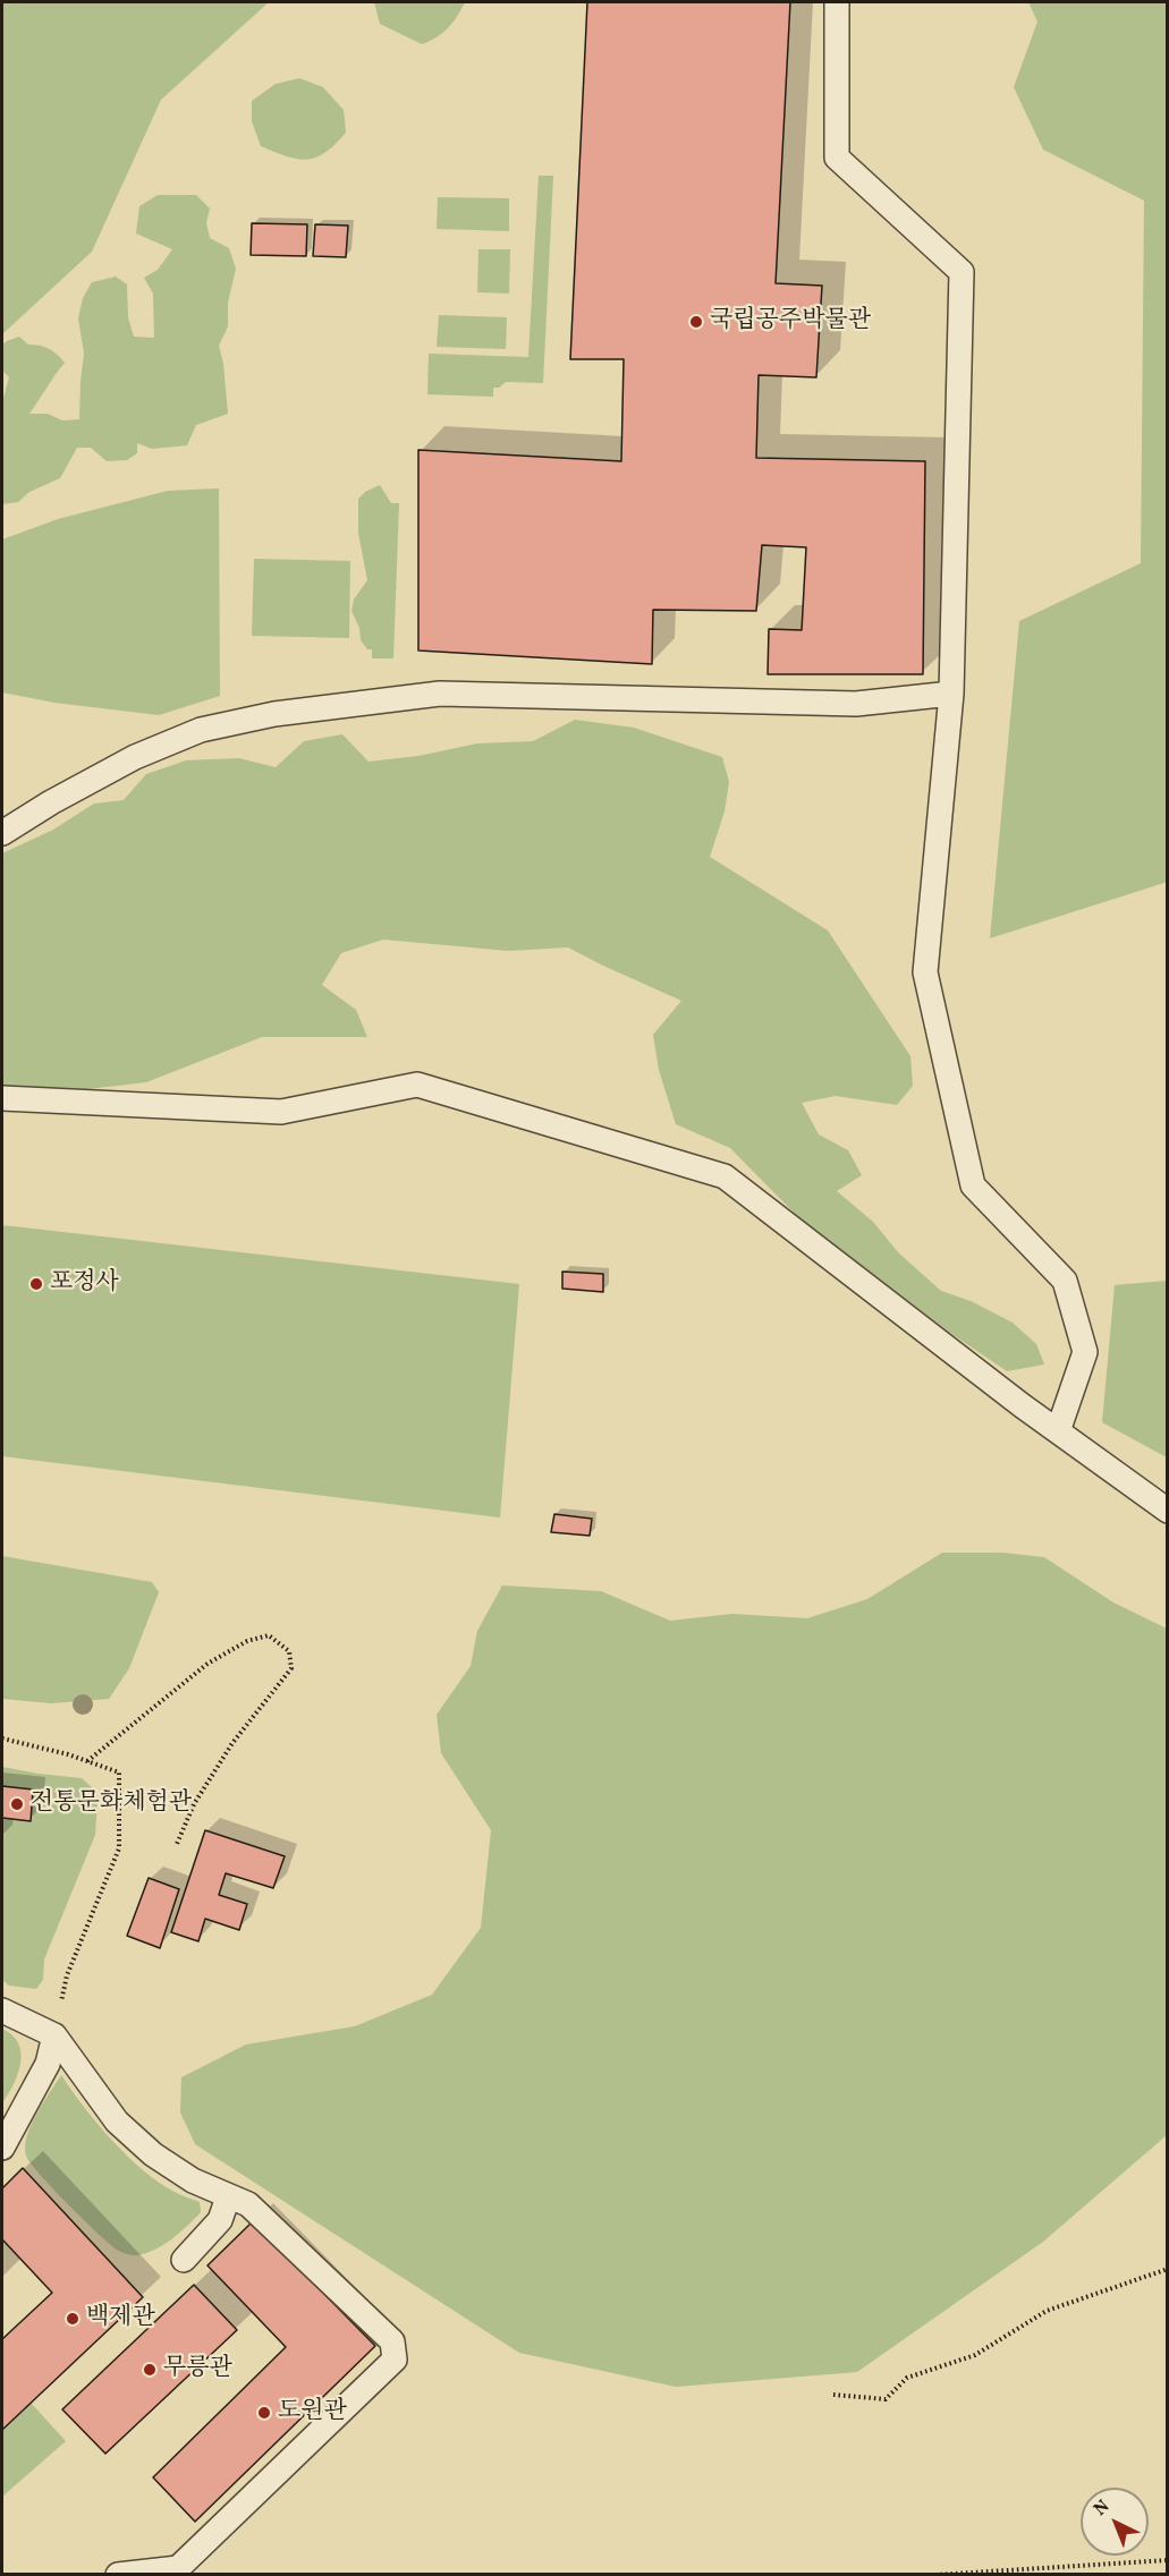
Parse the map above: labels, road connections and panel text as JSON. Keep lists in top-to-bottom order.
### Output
{
  "places": [
    "국립공주박물관",
    "포정사",
    "전통문화체험관",
    "백제관",
    "무릉관",
    "도원관"
  ],
  "north": "top left"
}
